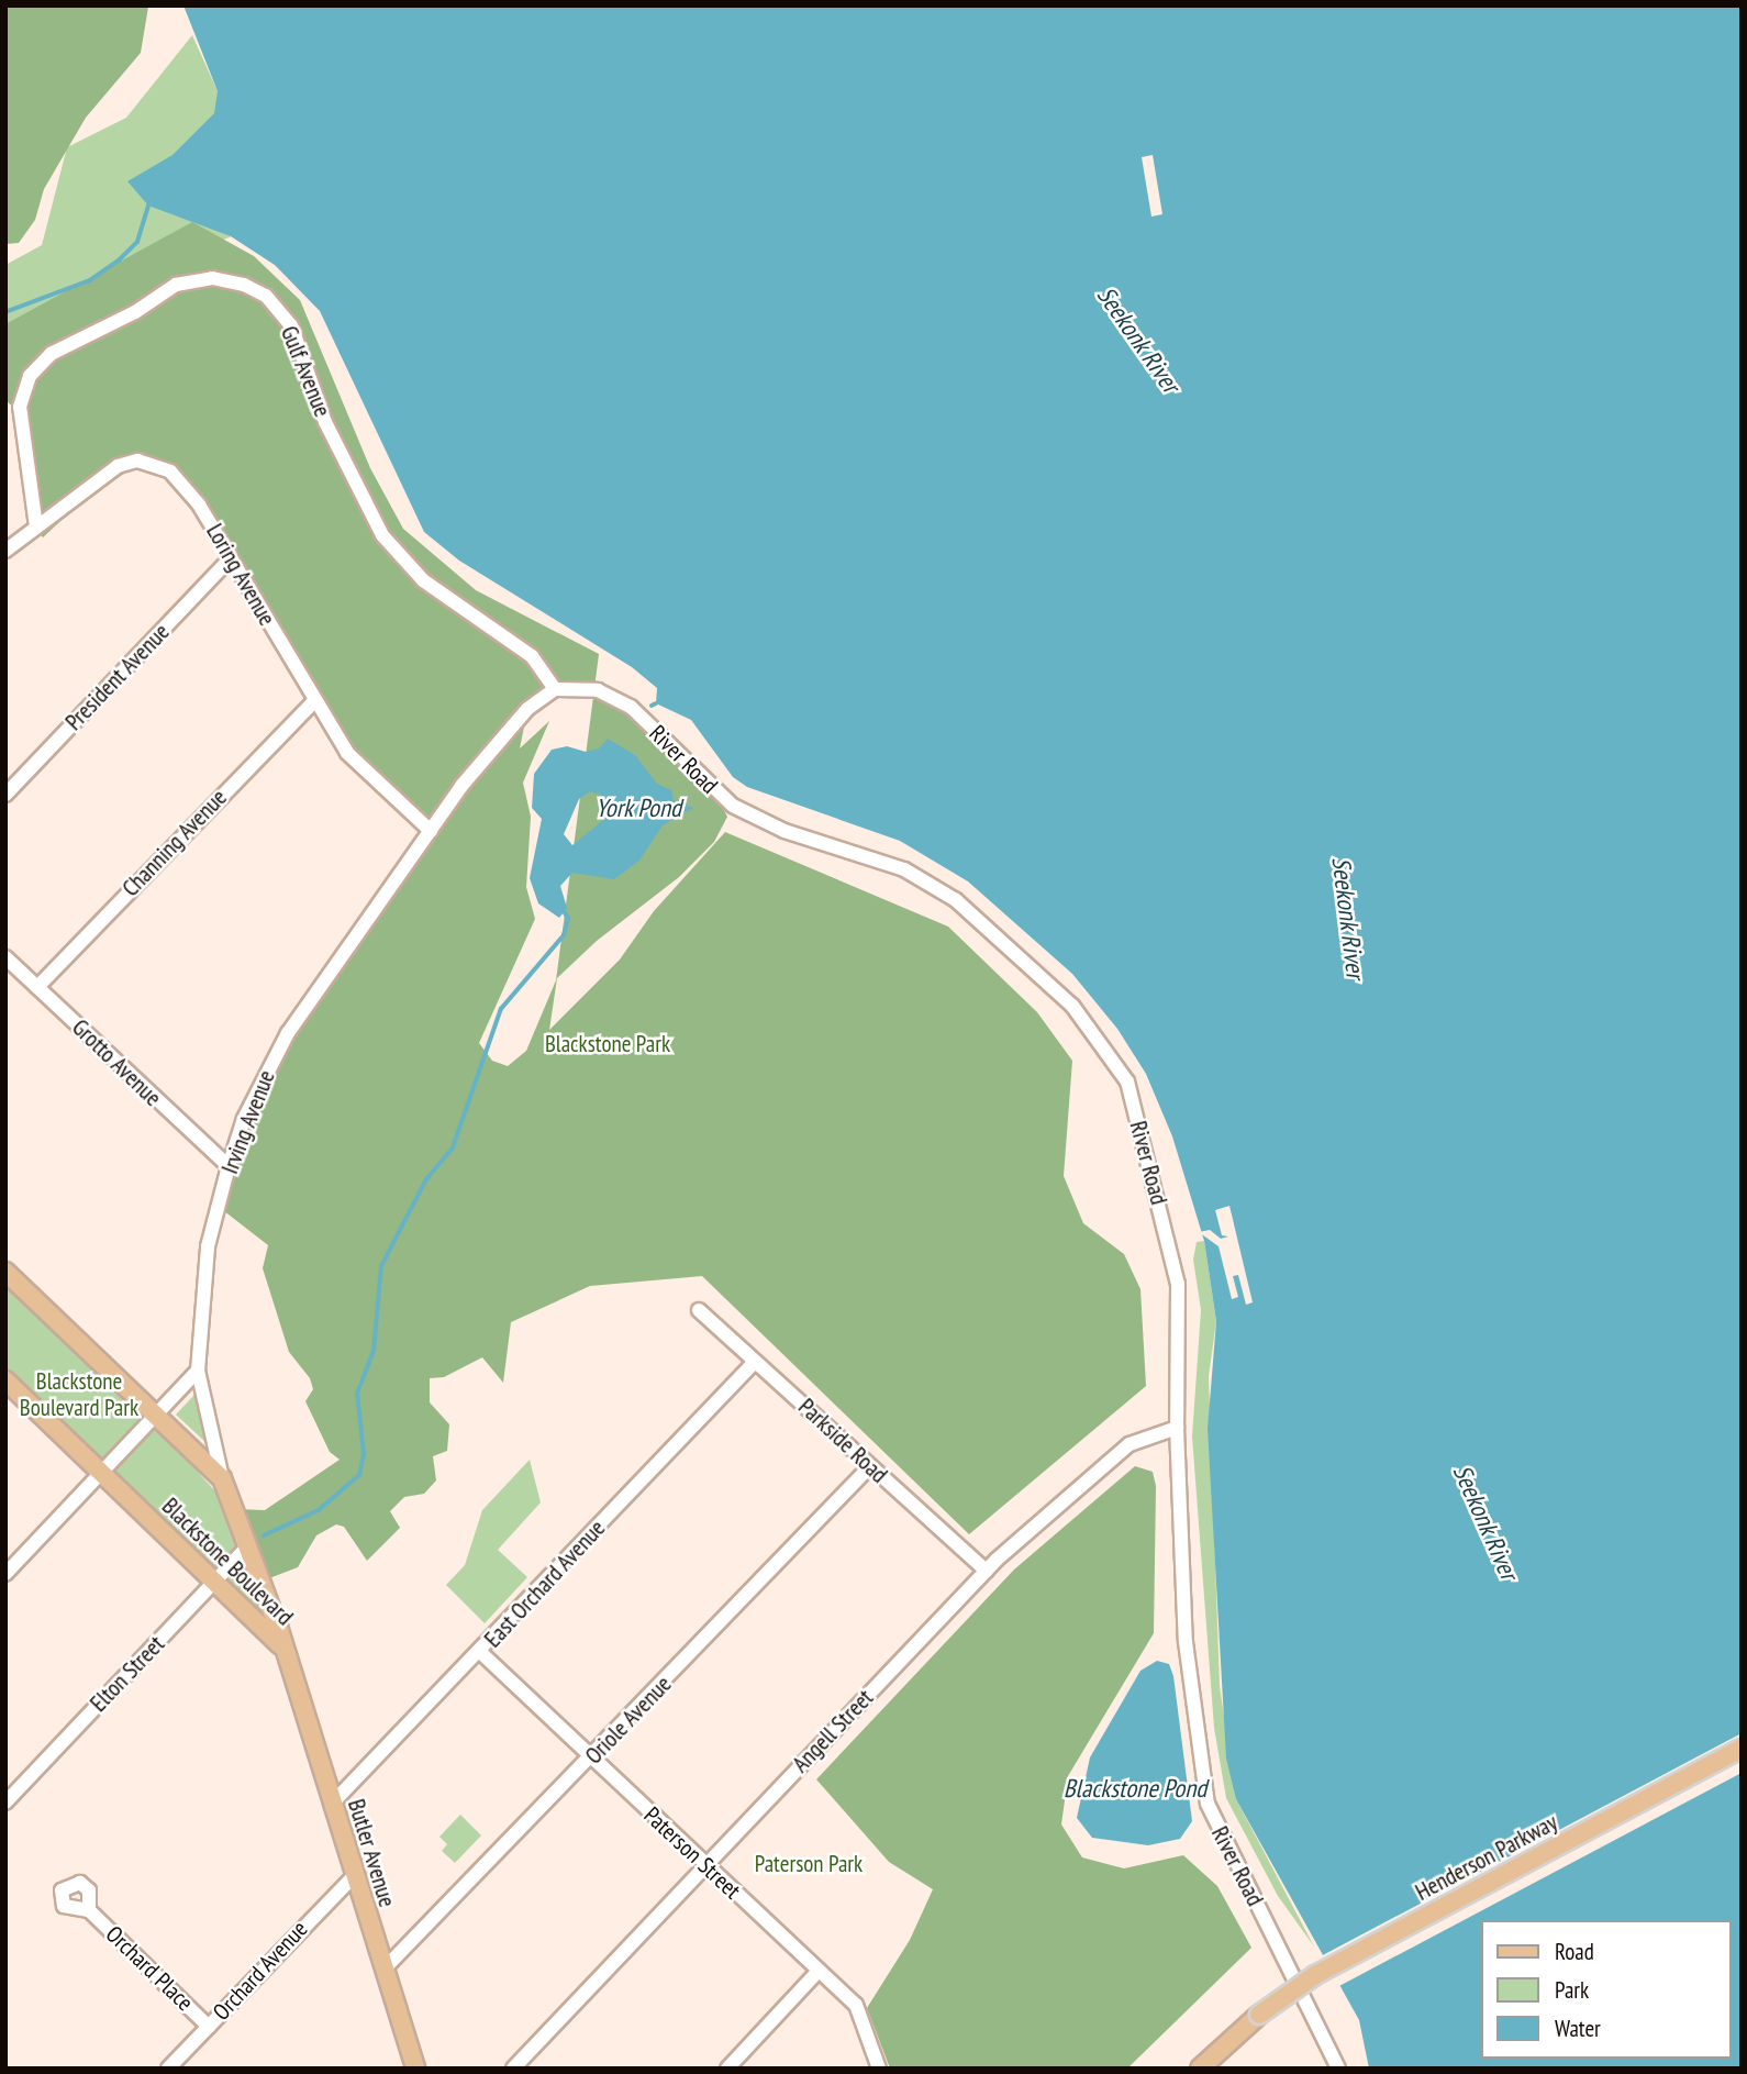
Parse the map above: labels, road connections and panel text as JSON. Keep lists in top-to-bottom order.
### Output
{
  "streets": {
    "main road": ["Blackstone Boulevard", "Butler Avenue", "Henderson Parkway"],
    "street": [
      "Gulf Avenue",
      "Loring Avenue",
      "President Avenue",
      "River Road",
      "Channing Avenue",
      "Grotto Avenue",
      "Irving Avenue",
      "Parkside Road",
      "East Orchard Avenue",
      "Elton Street",
      "Oriole Avenue",
      "Angell Street",
      "Paterson Street",
      "Orchard Place",
      "Orchard Avenue"
    ]
  },
  "crossings": [
    ["Gulf Avenue", "Loring Avenue"],
    ["Gulf Avenue", "River Road"],
    ["Gulf Avenue", "Irving Avenue"],
    ["Loring Avenue", "President Avenue"],
    ["Loring Avenue", "Channing Avenue"],
    ["Loring Avenue", "Irving Avenue"],
    ["River Road", "Irving Avenue"],
    ["River Road", "Angell Street"],
    ["Channing Avenue", "Grotto Avenue"],
    ["Grotto Avenue", "Irving Avenue"],
    ["Irving Avenue", "Blackstone Boulevard"],
    ["Parkside Road", "East Orchard Avenue"],
    ["Parkside Road", "Oriole Avenue"],
    ["Parkside Road", "Angell Street"],
    ["Blackstone Boulevard", "Elton Street"],
    ["Blackstone Boulevard", "Butler Avenue"],
    ["East Orchard Avenue", "Butler Avenue"],
    ["East Orchard Avenue", "Paterson Street"],
    ["Oriole Avenue", "Butler Avenue"],
    ["Oriole Avenue", "Paterson Street"],
    ["Angell Street", "Paterson Street"],
    ["Butler Avenue", "Orchard Avenue"],
    ["Orchard Place", "Orchard Avenue"]
  ],
  "water": ["Seekonk River", "York Pond", "Blackstone Pond"],
  "parks": ["Blackstone Park", "Blackstone Boulevard Park", "Paterson Park"],
  "legend": ["Road", "Park", "Water"]
}
